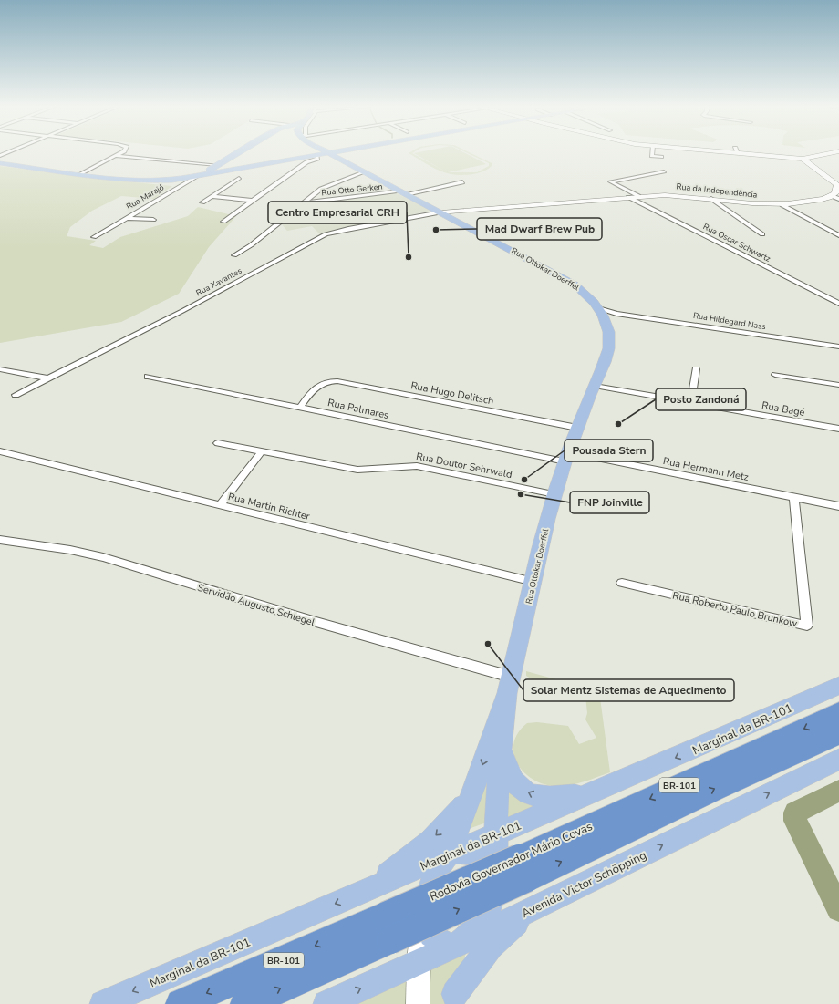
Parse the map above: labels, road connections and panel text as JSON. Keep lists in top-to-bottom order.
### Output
{
  "streets": {
    "highway": ["BR-101", "Rodovia Governador Mário Covas"],
    "main road": [
      "Rua Marajó",
      "Rua Ottokar Doerffel",
      "Marginal da BR-101",
      "Avenida Victor Schöpping"
    ],
    "street": [
      "Rua Otto Gerken",
      "Rua da Independência",
      "Rua Oscar Schwartz",
      "Rua Xavantes",
      "Rua Hildegard Nass",
      "Rua Hugo Delitsch",
      "Rua Palmares",
      "Rua Bagé",
      "Rua Doutor Sehrwald",
      "Rua Hermann Metz",
      "Rua Martin Richter",
      "Servidão Augusto Schlegel",
      "Rua Roberto Paulo Brunkow"
    ]
  },
  "crossings": [
    ["Rua Otto Gerken", "Rua Ottokar Doerffel"],
    ["Rua da Independência", "Rua Oscar Schwartz"],
    ["Rua da Independência", "Rua Ottokar Doerffel"],
    ["Rua da Independência", "Rua Xavantes"],
    ["Rua Ottokar Doerffel", "Rua Xavantes"],
    ["Rua Ottokar Doerffel", "Rua Hildegard Nass"],
    ["Rua Ottokar Doerffel", "Rua Hugo Delitsch"],
    ["Rua Ottokar Doerffel", "Rua Palmares"],
    ["Rua Ottokar Doerffel", "Rua Bagé"],
    ["Rua Ottokar Doerffel", "Rua Doutor Sehrwald"],
    ["Rua Ottokar Doerffel", "Rua Hermann Metz"],
    ["Rua Ottokar Doerffel", "Rua Martin Richter"],
    ["Rua Ottokar Doerffel", "Servidão Augusto Schlegel"],
    ["Rua Ottokar Doerffel", "Marginal da BR-101"],
    ["Rua Ottokar Doerffel", "Avenida Victor Schöpping"],
    ["Rua Hugo Delitsch", "Rua Palmares"],
    ["Rua Palmares", "Rua Hermann Metz"],
    ["Rua Hermann Metz", "Rua Roberto Paulo Brunkow"],
    ["Marginal da BR-101", "Avenida Victor Schöpping"]
  ],
  "one_way": ["Marginal da BR-101", "Avenida Victor Schöpping"],
  "places": [
    "Mad Dwarf Brew Pub",
    "Centro Empresarial CRH",
    "Posto Zandoná",
    "Pousada Stern",
    "FNP Joinville",
    "Solar Mentz Sistemas de Aquecimento"
  ]
}
